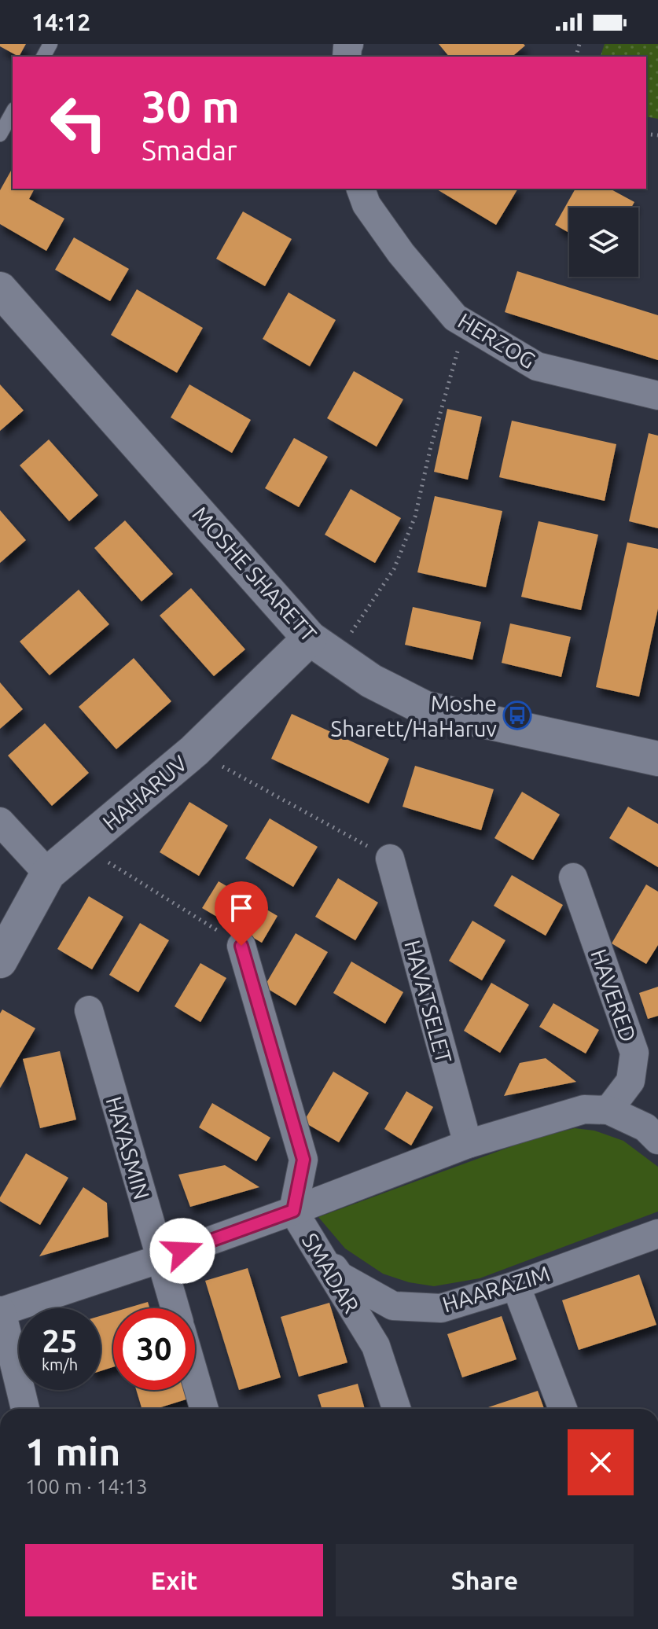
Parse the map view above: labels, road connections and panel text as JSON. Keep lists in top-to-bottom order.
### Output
{
  "streets": {
    "street": [
      "HERZOG",
      "MOSHE SHARETT",
      "HAHARUV",
      "HAVERED",
      "HAVATSELET",
      "HAYASMIN",
      "SMADAR",
      "HAARAZIM"
    ]
  },
  "crossings": [
    ["MOSHE SHARETT", "HAHARUV"],
    ["SMADAR", "HAARAZIM"]
  ],
  "places": {
    "bus stop": ["Moshe Sharett/HaHaruv"]
  },
  "page": {
    "status": "14:12",
    "turn": ["30 m", "Smadar"],
    "speed": "25 km/h",
    "limit": "30",
    "heading": ["1 min", "100 m · 14:13"],
    "buttons": ["Exit", "Share"]
  }
}
